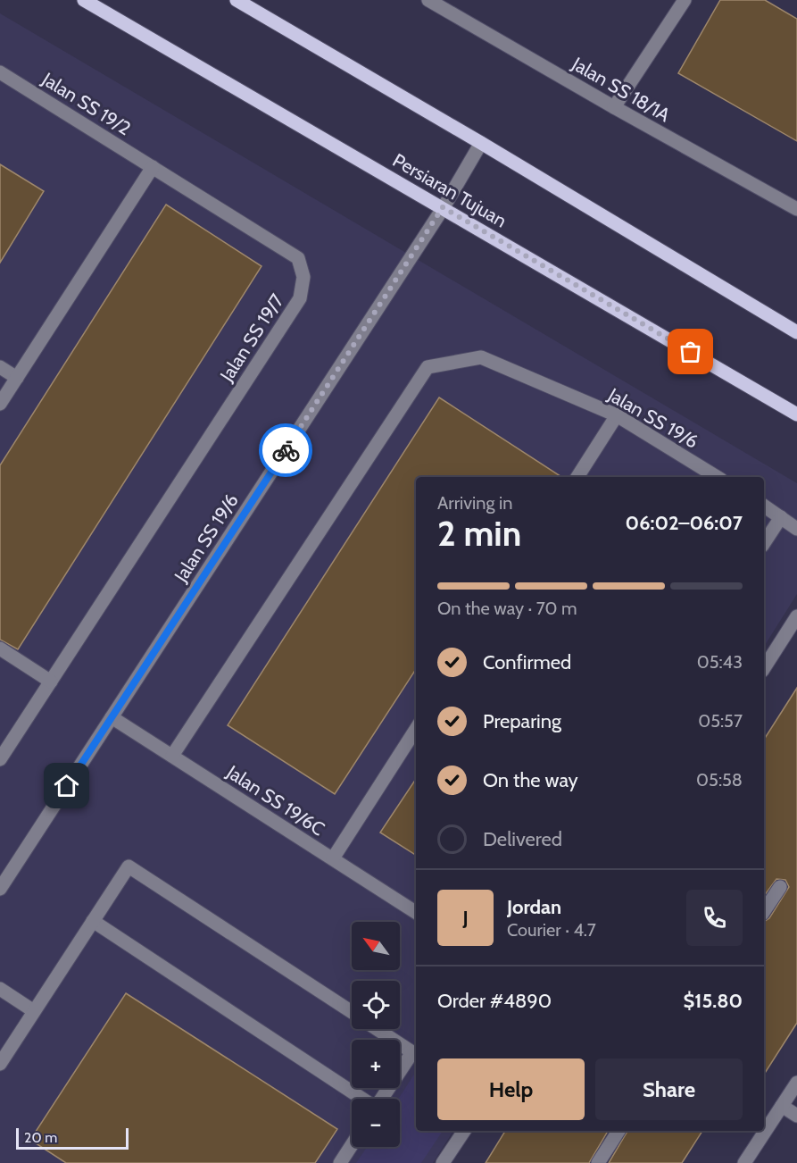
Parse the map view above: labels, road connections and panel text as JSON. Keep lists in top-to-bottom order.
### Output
{
  "streets": {
    "main road": ["Persiaran Tujuan"],
    "street": [
      "Jalan SS 18/1A",
      "Jalan SS 19/2",
      "Jalan SS 19/7",
      "Jalan SS 19/6",
      "Jalan SS 19/6C"
    ]
  },
  "crossings": [
    ["Jalan SS 19/2", "Jalan SS 19/7"],
    ["Persiaran Tujuan", "Jalan SS 19/6"],
    ["Jalan SS 19/6", "Jalan SS 19/6C"]
  ],
  "scale_bar": "20 m",
  "north": "top left",
  "page": {
    "heading": ["2 min", "Arriving in", "06:02–06:07"],
    "panel": [
      "Jordan",
      "Courier · 4.7",
      "Order #4890",
      "$15.80"
    ],
    "bar": "On the way · 70 m",
    "list": [
      ["Confirmed", "05:43"],
      ["Preparing", "05:57"],
      ["On the way", "05:58"],
      "Delivered"
    ],
    "round": "J",
    "map_buttons": ["+", "−"],
    "buttons": ["Help", "Share"],
    "scale": "20 m"
  }
}
